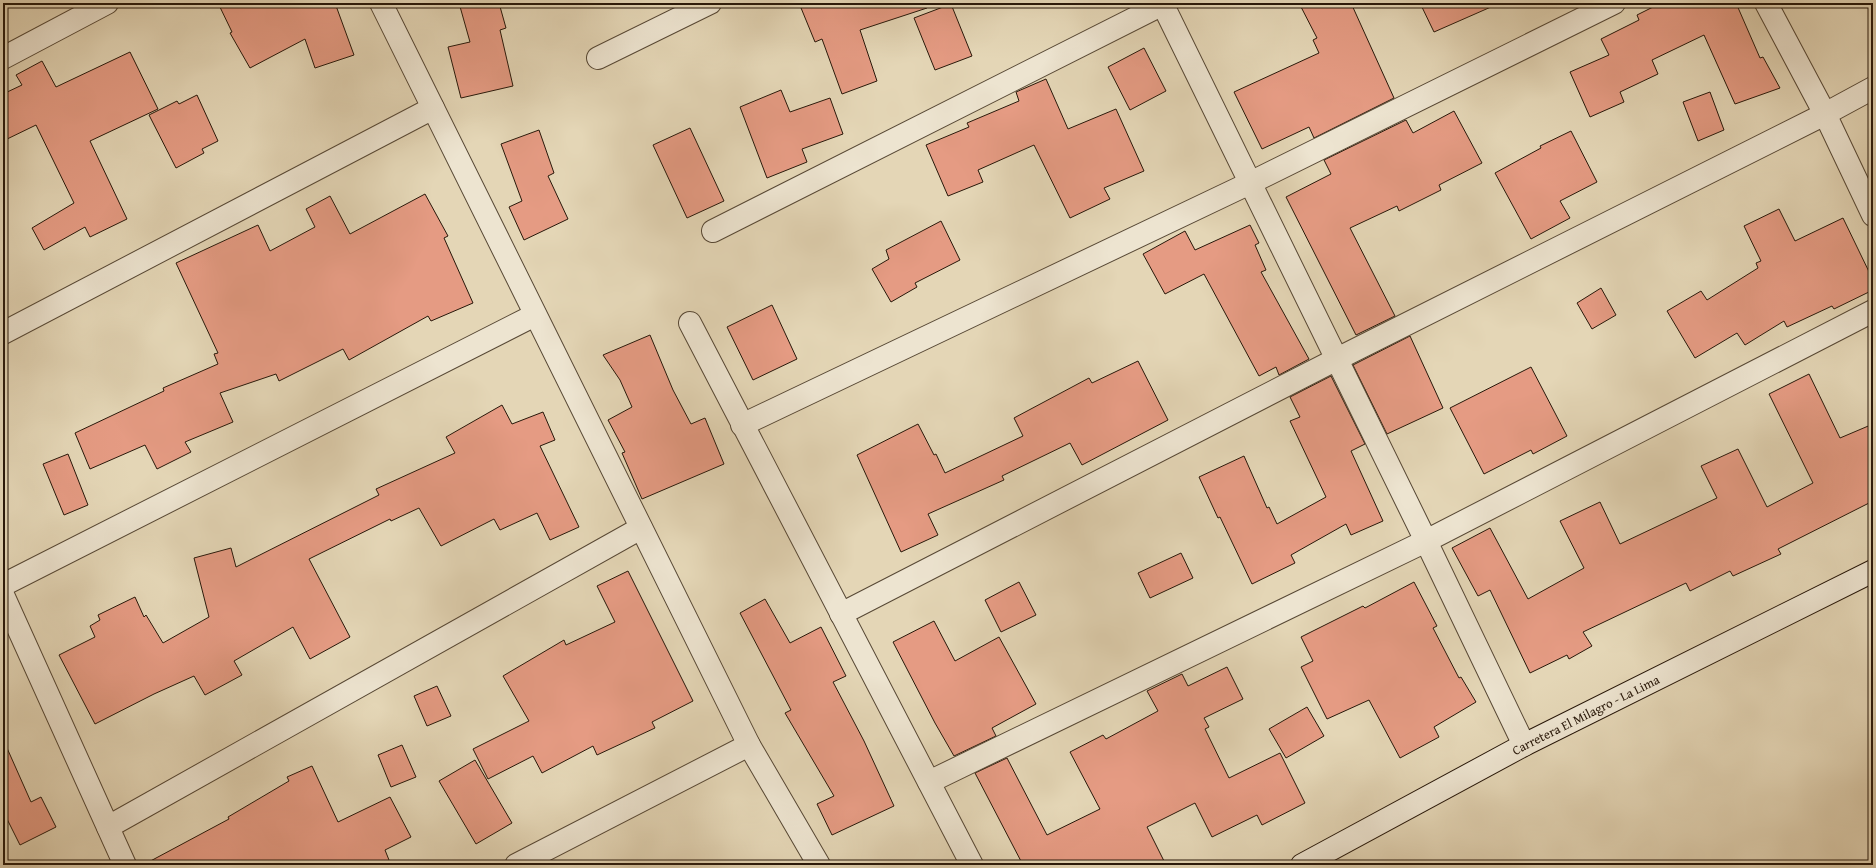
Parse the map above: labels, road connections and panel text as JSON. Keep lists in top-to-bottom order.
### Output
{
  "streets": {
    "street": ["Carretera El Milagro - La Lima"]
  }
}
